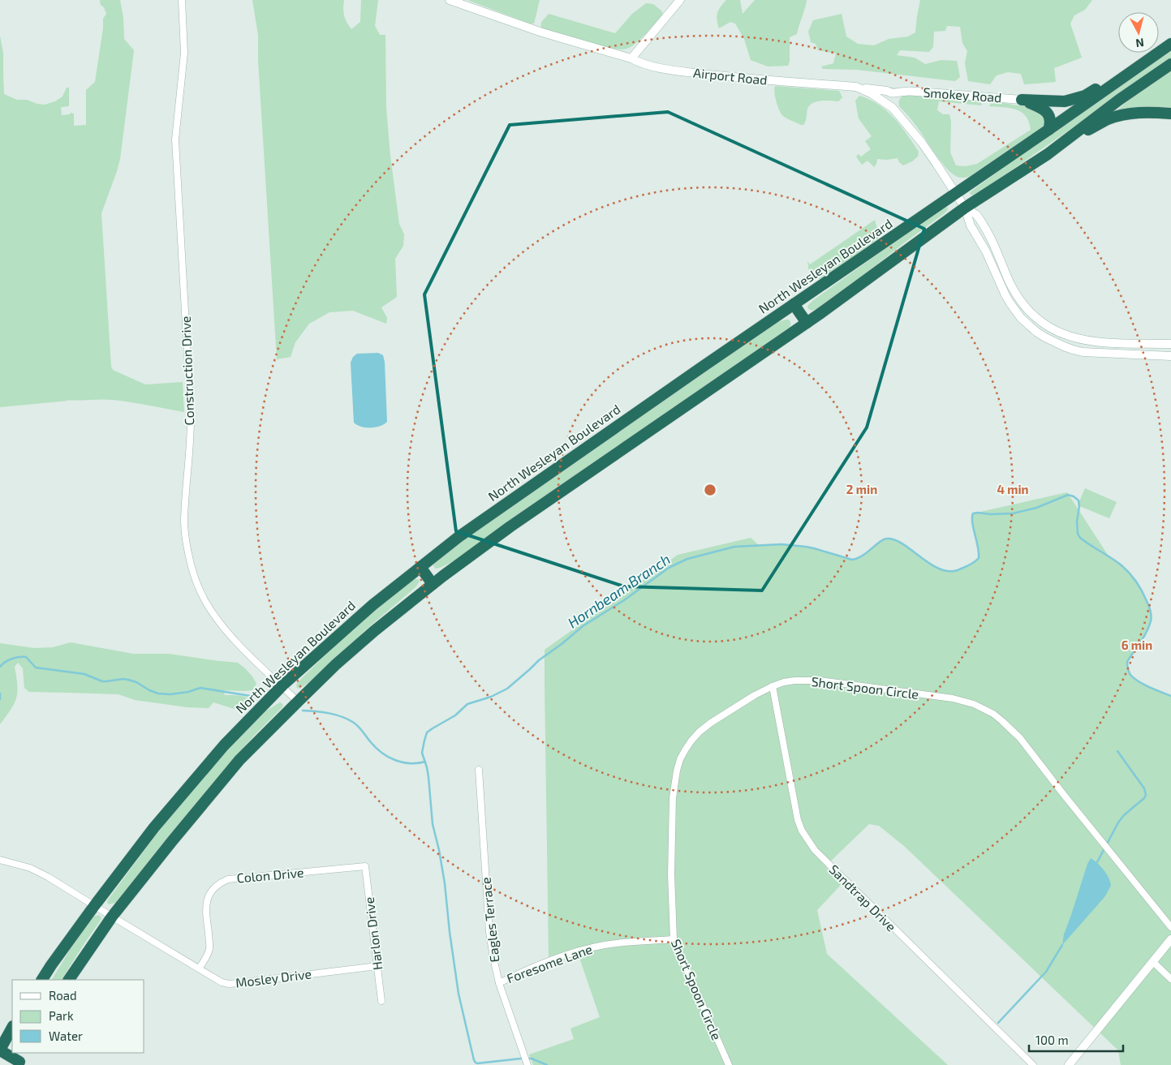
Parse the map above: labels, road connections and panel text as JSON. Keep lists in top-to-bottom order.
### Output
{
  "streets": {
    "highway": ["North Wesleyan Boulevard"],
    "street": [
      "Airport Road",
      "Smokey Road",
      "Construction Drive",
      "Short Spoon Circle",
      "Colon Drive",
      "Sandtrap Drive",
      "Eagles Terrace",
      "Harlon Drive",
      "Foresome Lane",
      "Mosley Drive"
    ]
  },
  "crossings": [
    ["Airport Road", "Smokey Road"],
    ["Airport Road", "North Wesleyan Boulevard"],
    ["North Wesleyan Boulevard", "Construction Drive"],
    ["North Wesleyan Boulevard", "Mosley Drive"],
    ["Short Spoon Circle", "Sandtrap Drive"],
    ["Short Spoon Circle", "Foresome Lane"],
    ["Colon Drive", "Harlon Drive"],
    ["Colon Drive", "Mosley Drive"],
    ["Eagles Terrace", "Foresome Lane"],
    ["Harlon Drive", "Mosley Drive"]
  ],
  "water": ["Hornbeam Branch"],
  "legend": ["Road", "Park", "Water"],
  "scale_bar": "100 m",
  "north": "bottom",
  "rings": ["2 min", "4 min", "6 min"]
}
